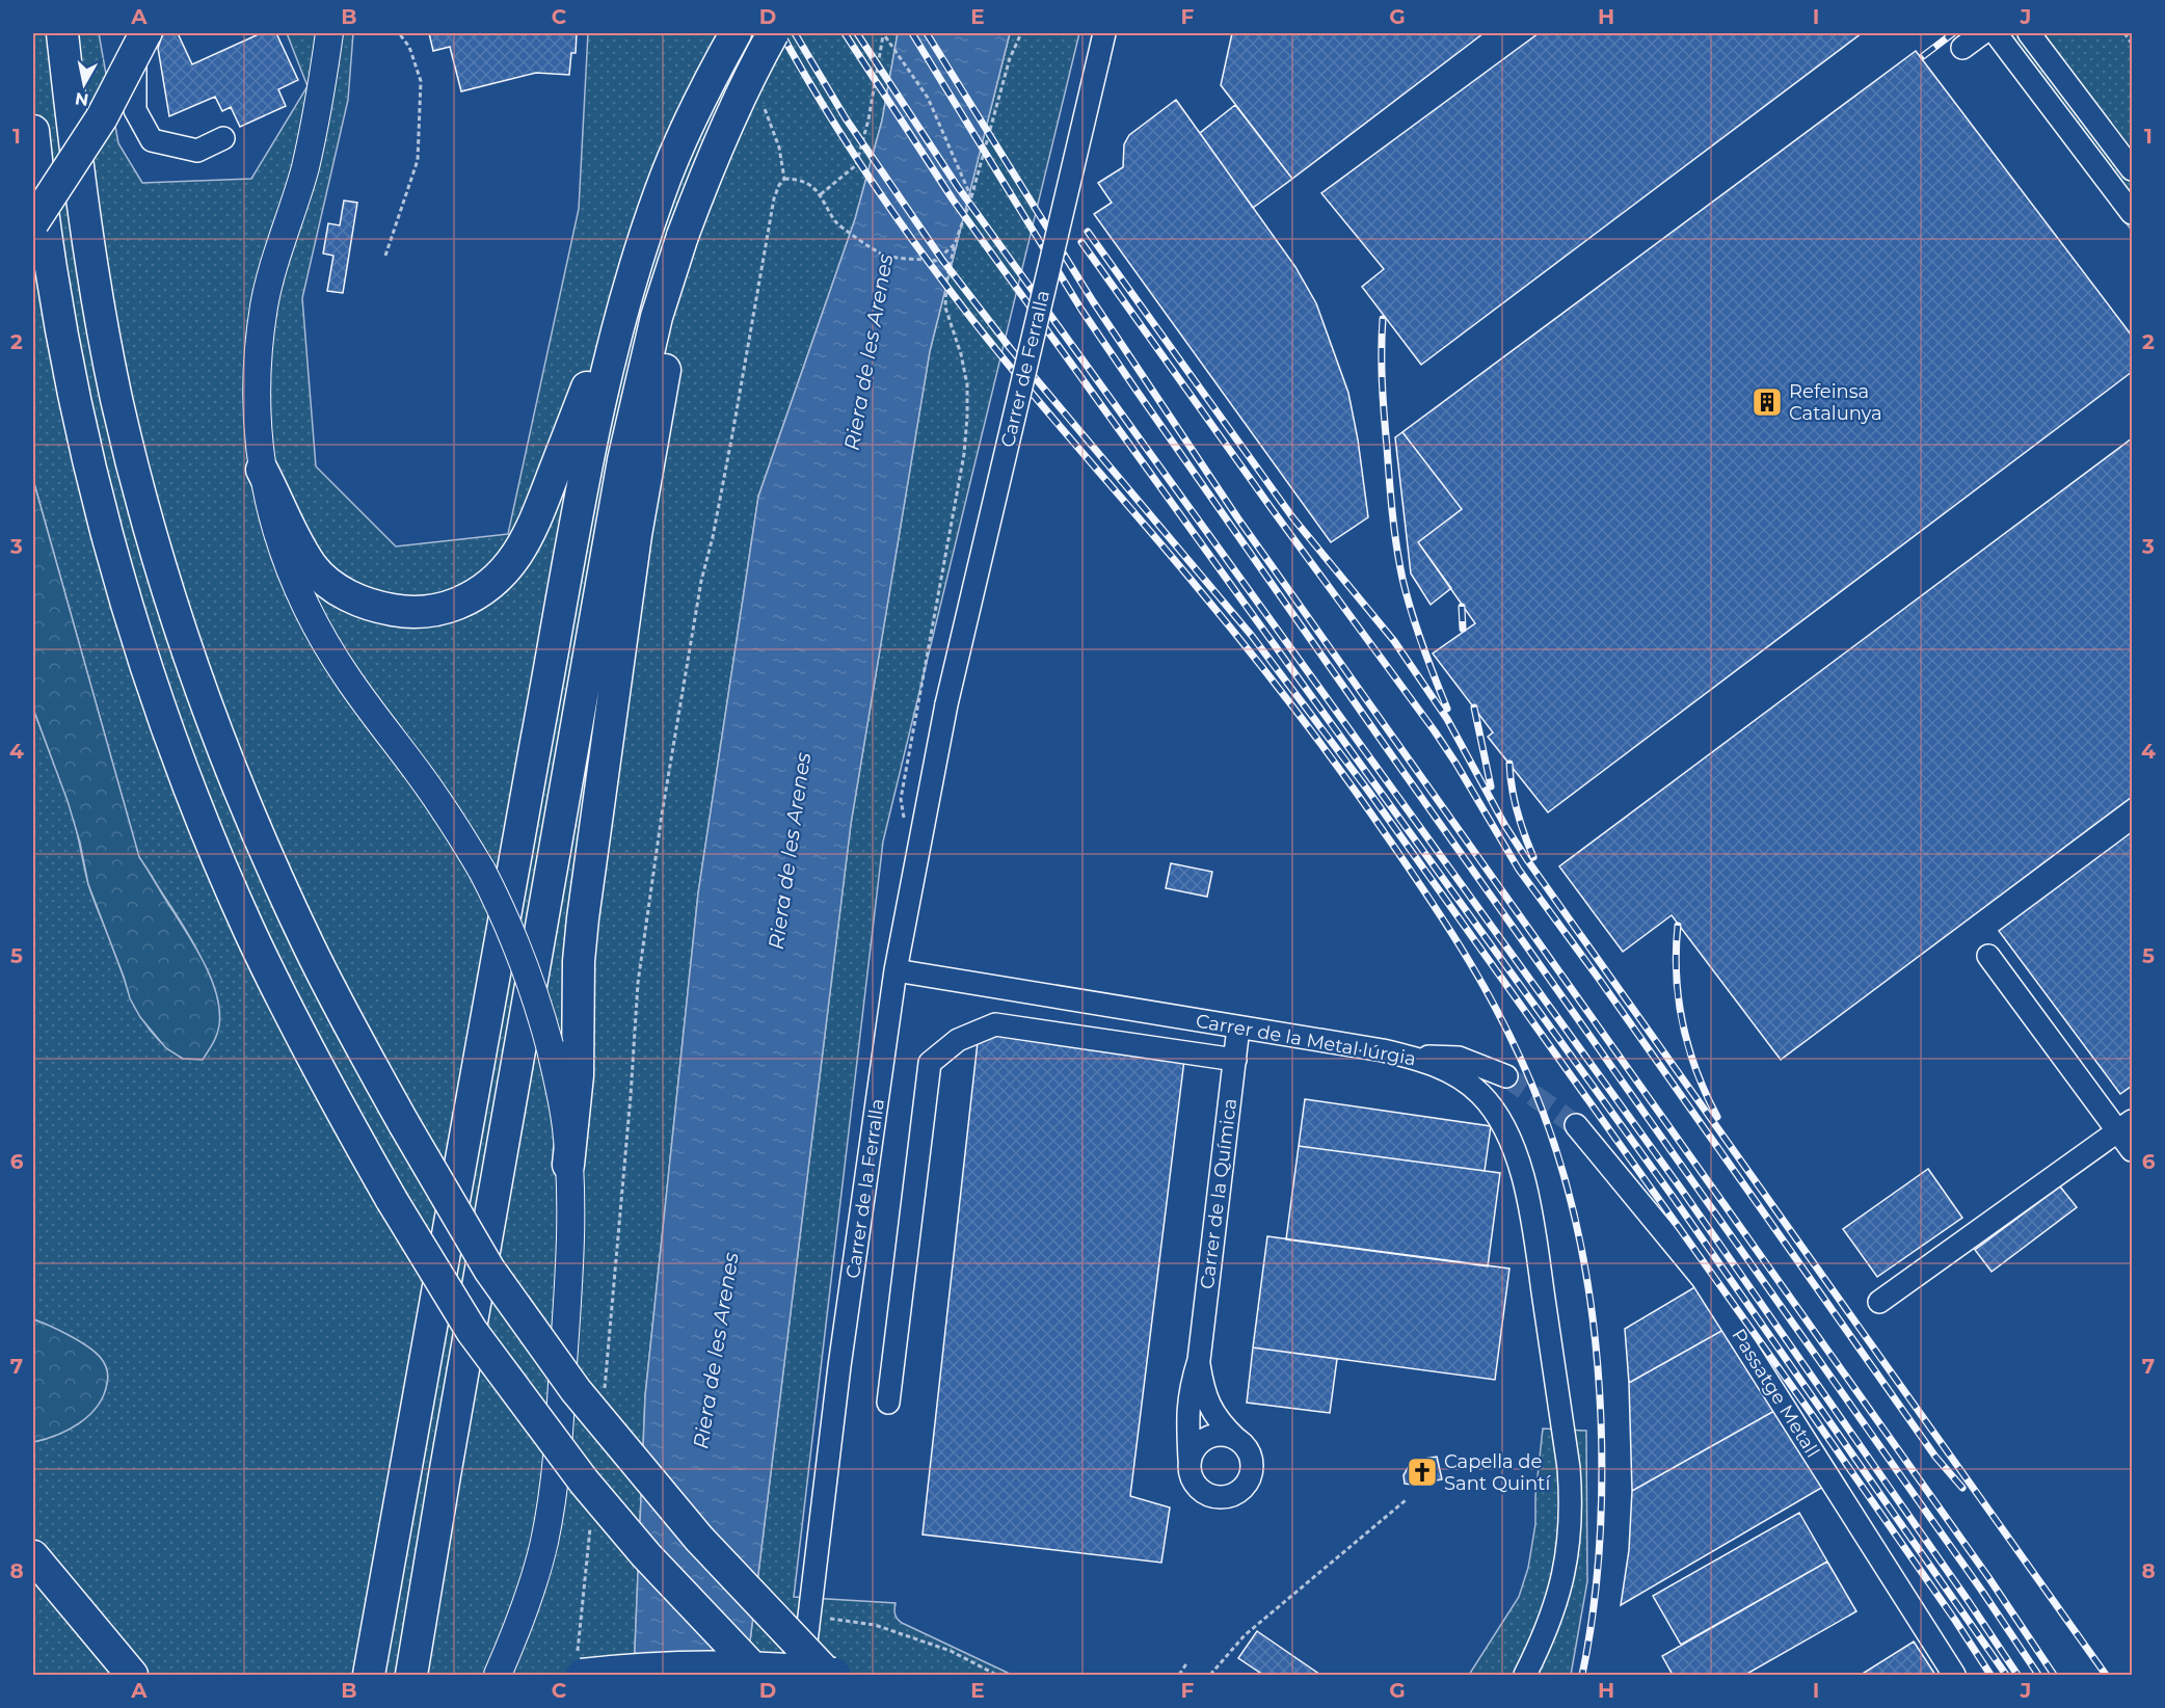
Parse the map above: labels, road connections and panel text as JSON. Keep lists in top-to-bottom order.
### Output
{
  "streets": {
    "street": [
      "Carrer de Ferralla",
      "Carrer de la Metal·lúrgia",
      "Carrer de la Ferralla",
      "Carrer de la Química",
      "Passatge Metall"
    ]
  },
  "crossings": [
    ["Carrer de Ferralla", "Carrer de la Ferralla"],
    ["Carrer de la Metal·lúrgia", "Carrer de la Ferralla"],
    ["Carrer de la Metal·lúrgia", "Carrer de la Química"]
  ],
  "water": ["Riera de les Arenes"],
  "places": {
    "building": ["Refeinsa Catalunya"],
    "church": ["Capella de Sant Quintí"]
  },
  "north": "bottom",
  "grid": {
    "columns": [
      "A",
      "B",
      "C",
      "D",
      "E",
      "F",
      "G",
      "H",
      "I",
      "J"
    ],
    "rows": [
      "1",
      "2",
      "3",
      "4",
      "5",
      "6",
      "7",
      "8"
    ]
  }
}
